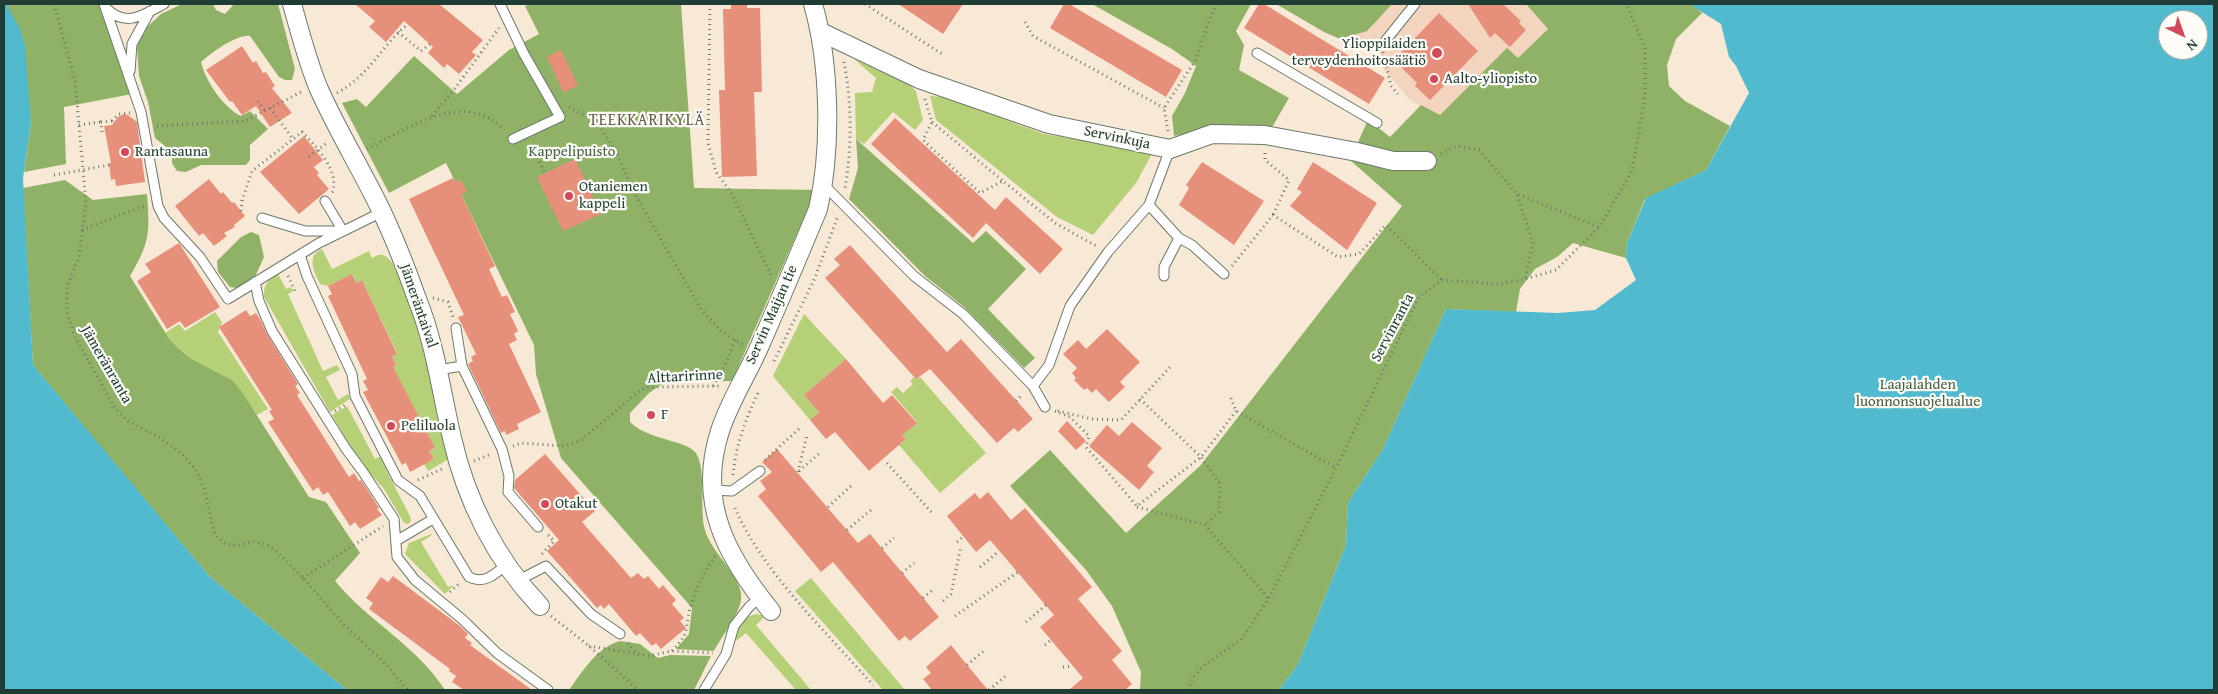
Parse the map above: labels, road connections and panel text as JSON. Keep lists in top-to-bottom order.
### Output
{
  "streets": {
    "street": ["Servinkuja", "Jämeräntaival", "Servin Maijan tie"],
    "path": ["Servinranta", "Jämeränranta", "Alttaririnne"]
  },
  "crossings": [
    ["Servinkuja", "Servin Maijan tie"],
    ["Servin Maijan tie", "Alttaririnne"]
  ],
  "districts": ["TEEKKARIKYLÄ"],
  "parks": ["Kappelipuisto", "Laajalahden luonnonsuojelualue"],
  "places": [
    "Ylioppilaiden terveydenhoitosäätiö",
    "Aalto-yliopisto",
    "Rantasauna",
    "Otaniemen kappeli",
    "F",
    "Peliluola",
    "Otakut"
  ],
  "north": "bottom right"
}
